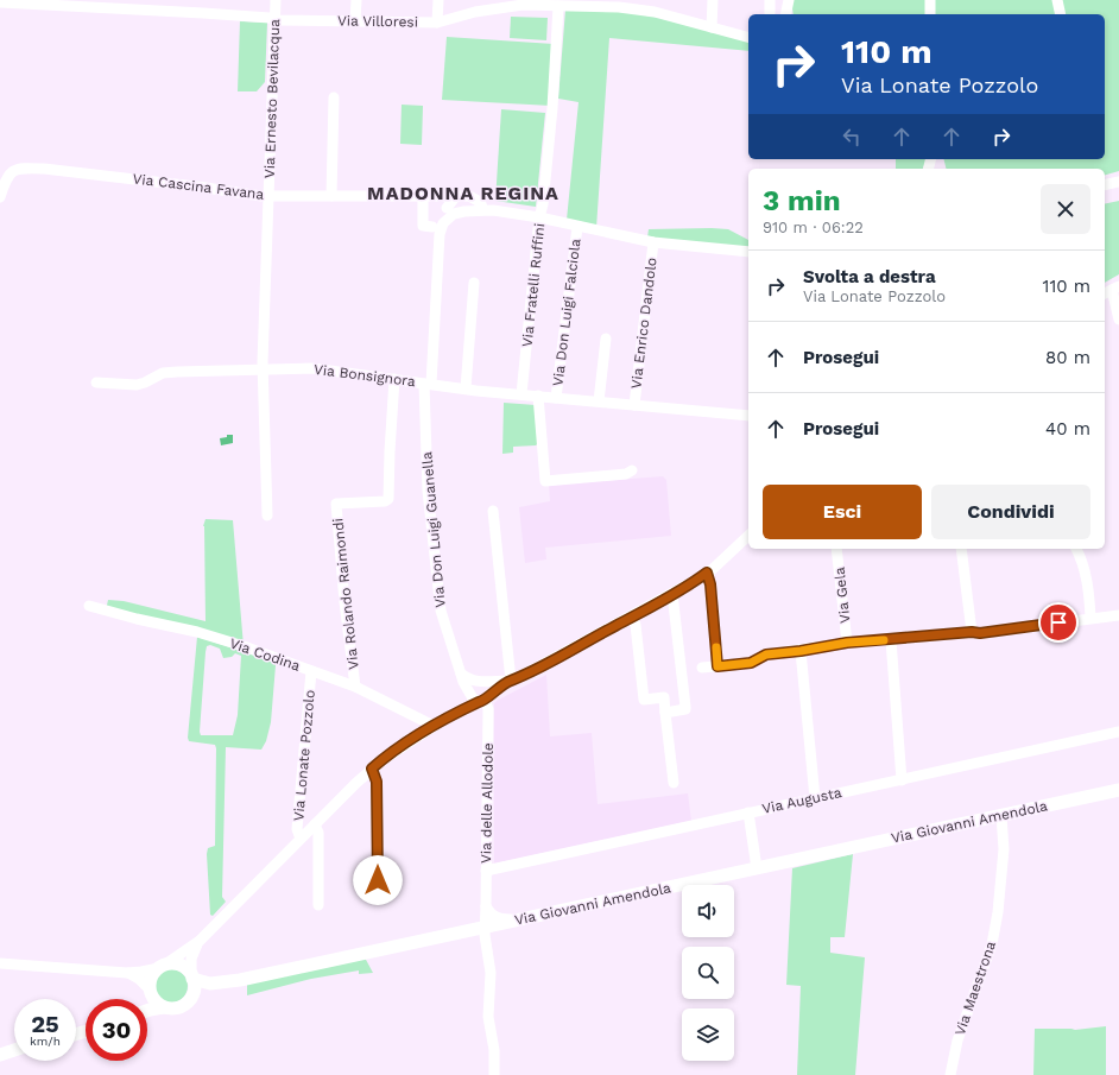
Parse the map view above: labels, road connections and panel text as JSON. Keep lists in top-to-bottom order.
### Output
{
  "streets": {
    "main road": ["Via Giovanni Amendola"],
    "street": [
      "Via Villoresi",
      "Via Ernesto Bevilacqua",
      "Via Cascina Favana",
      "Via Fratelli Ruffini",
      "Via Don Luigi Falciola",
      "Via Enrico Dandolo",
      "Via Bonsignora",
      "Via Don Luigi Guanella",
      "Via Rolando Raimondi",
      "Via Gela",
      "Via Codina",
      "Via Lonate Pozzolo",
      "Via Augusta",
      "Via delle Allodole",
      "Via Maestrona"
    ]
  },
  "crossings": [
    ["Via Villoresi", "Via Ernesto Bevilacqua"],
    ["Via Villoresi", "Via Fratelli Ruffini"],
    ["Via Ernesto Bevilacqua", "Via Cascina Favana"],
    ["Via Ernesto Bevilacqua", "Via Bonsignora"],
    ["Via Fratelli Ruffini", "Via Bonsignora"],
    ["Via Don Luigi Falciola", "Via Bonsignora"],
    ["Via Enrico Dandolo", "Via Bonsignora"],
    ["Via Bonsignora", "Via Don Luigi Guanella"],
    ["Via Bonsignora", "Via Rolando Raimondi"],
    ["Via Don Luigi Guanella", "Via Lonate Pozzolo"],
    ["Via Don Luigi Guanella", "Via delle Allodole"],
    ["Via Rolando Raimondi", "Via Codina"],
    ["Via Codina", "Via Lonate Pozzolo"],
    ["Via Lonate Pozzolo", "Via delle Allodole"],
    ["Via Augusta", "Via delle Allodole"],
    ["Via delle Allodole", "Via Giovanni Amendola"],
    ["Via Giovanni Amendola", "Via Maestrona"]
  ],
  "districts": ["MADONNA REGINA"],
  "page": {
    "turn": ["110 m", "Via Lonate Pozzolo"],
    "heading": ["3 min", "910 m · 06:22"],
    "list": [
      {
        "name": "Svolta a destra",
        "note": "Via Lonate Pozzolo",
        "value": "110 m"
      },
      {
        "name": "Prosegui",
        "value": "80 m"
      },
      {
        "name": "Prosegui",
        "value": "40 m"
      }
    ],
    "buttons": ["Esci", "Condividi"],
    "speed": "25 km/h",
    "limit": "30"
  }
}
